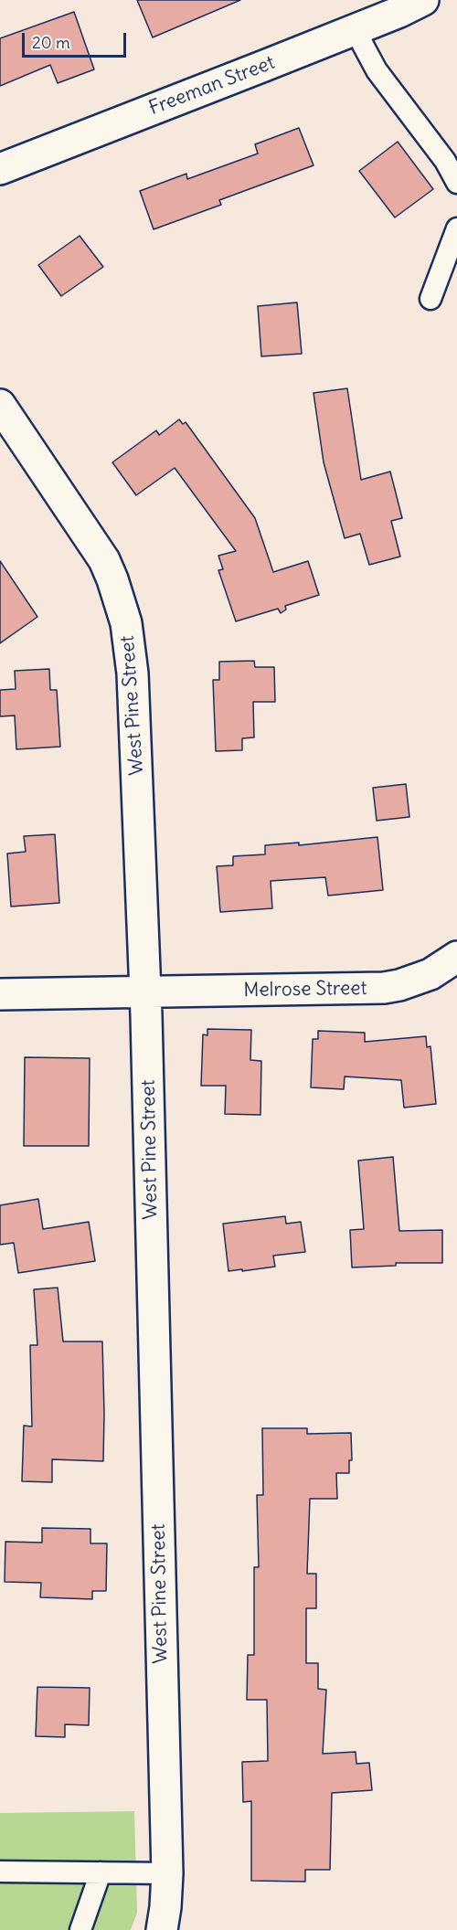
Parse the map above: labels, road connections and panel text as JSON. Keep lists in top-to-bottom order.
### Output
{
  "streets": {
    "street": ["Freeman Street", "West Pine Street", "Melrose Street"]
  },
  "crossings": [
    ["West Pine Street", "Melrose Street"]
  ],
  "scale_bar": "20 m"
}
